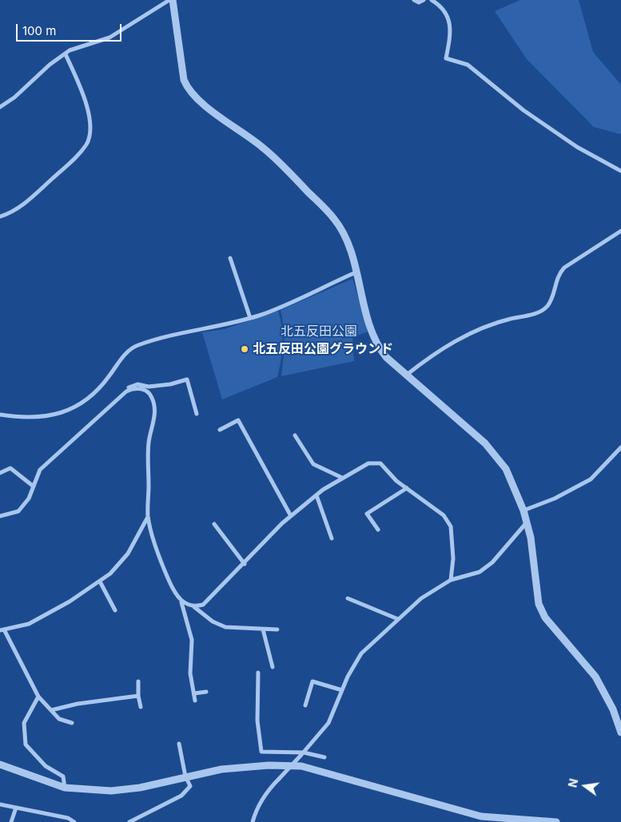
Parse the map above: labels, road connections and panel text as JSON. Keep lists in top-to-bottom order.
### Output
{
  "parks": ["北五反田公園"],
  "places": ["北五反田公園グラウンド"],
  "scale_bar": "100 m",
  "north": "left"
}
